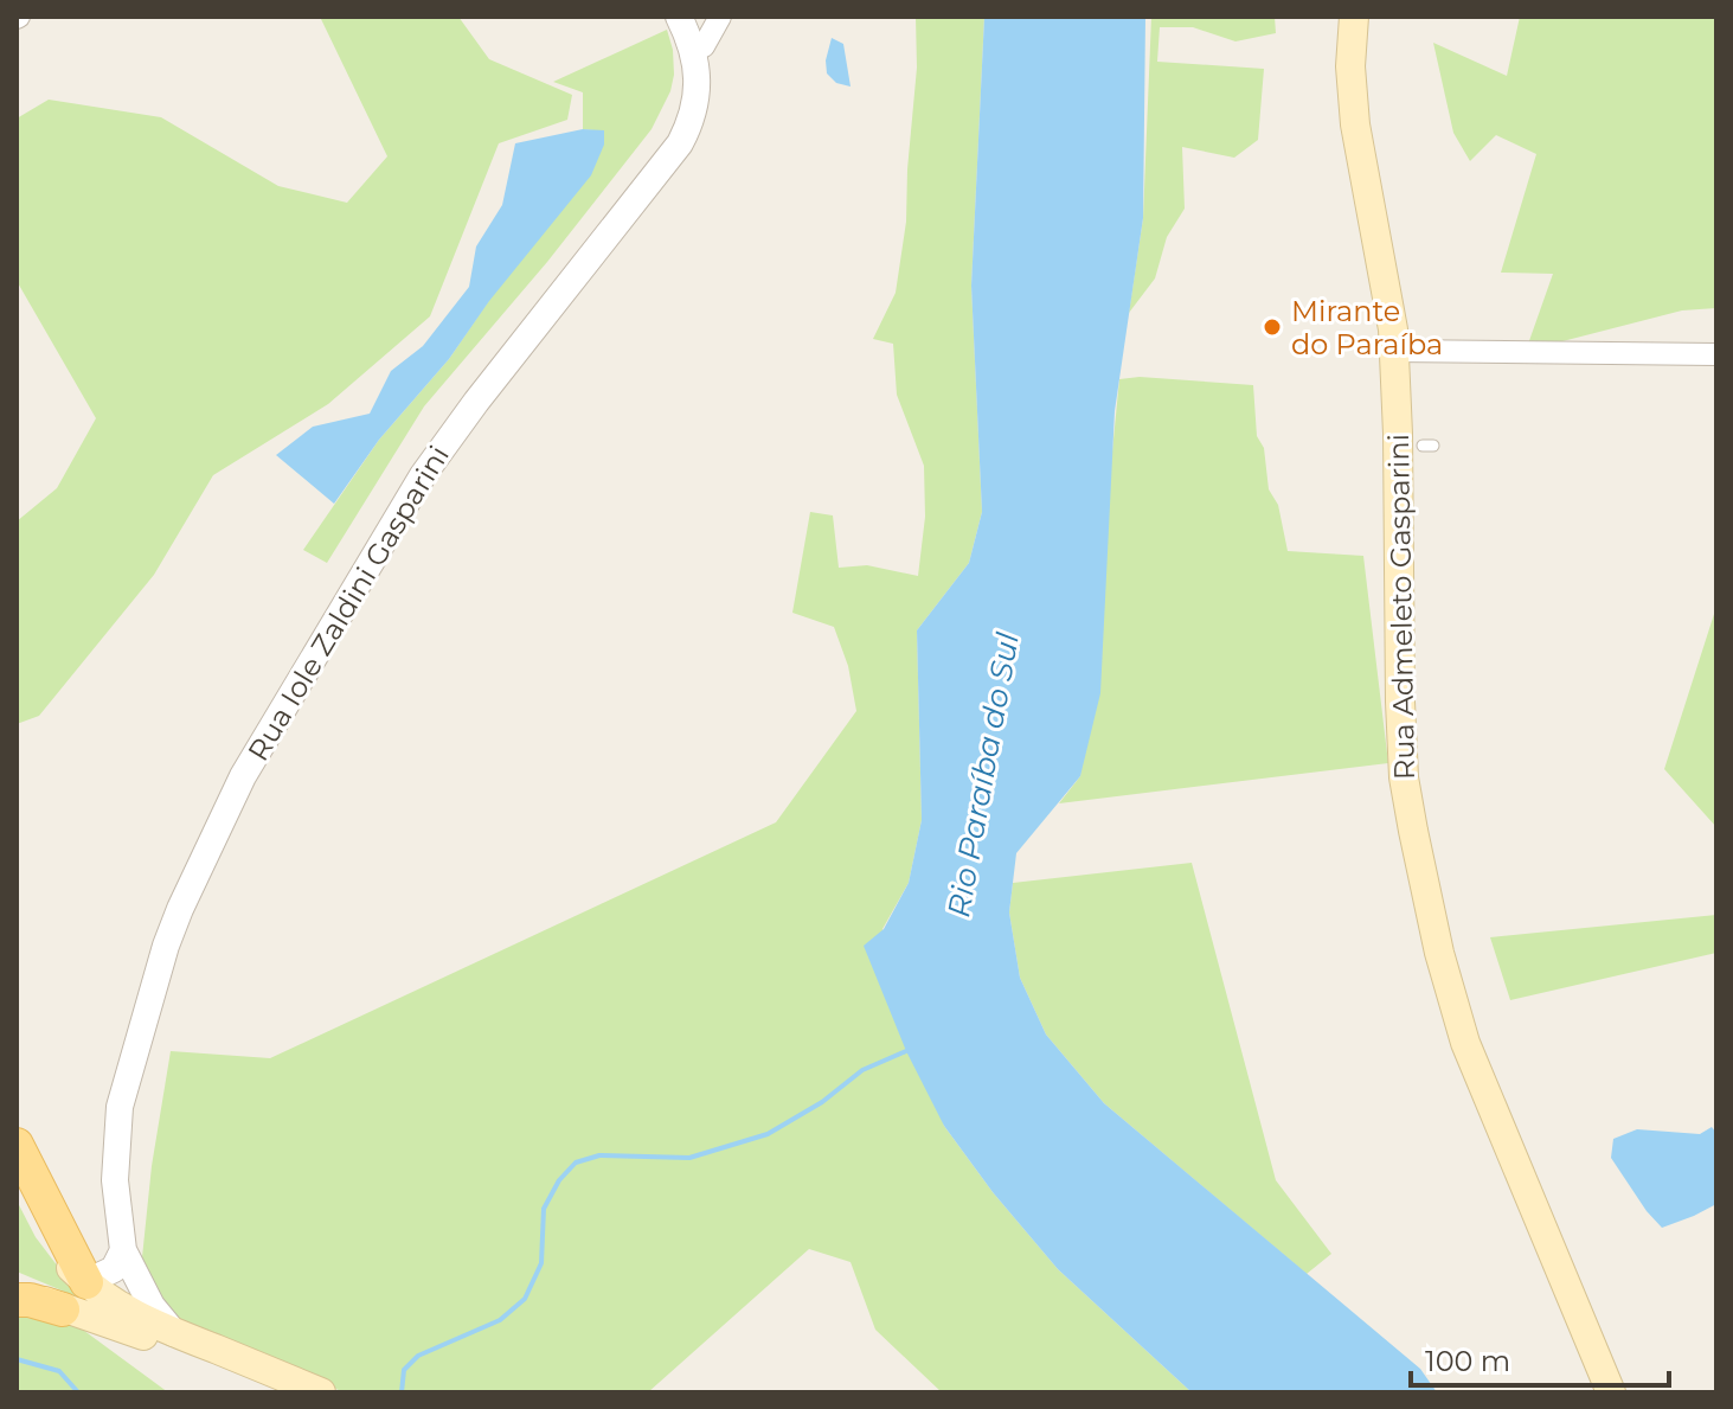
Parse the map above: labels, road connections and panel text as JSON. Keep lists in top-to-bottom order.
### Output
{
  "streets": {
    "main road": ["Rua Admeleto Gasparini"],
    "street": ["Rua Iole Zaldini Gasparini"]
  },
  "water": ["Rio Paraíba do Sul"],
  "places": ["Mirante do Paraíba"],
  "scale_bar": "100 m"
}
